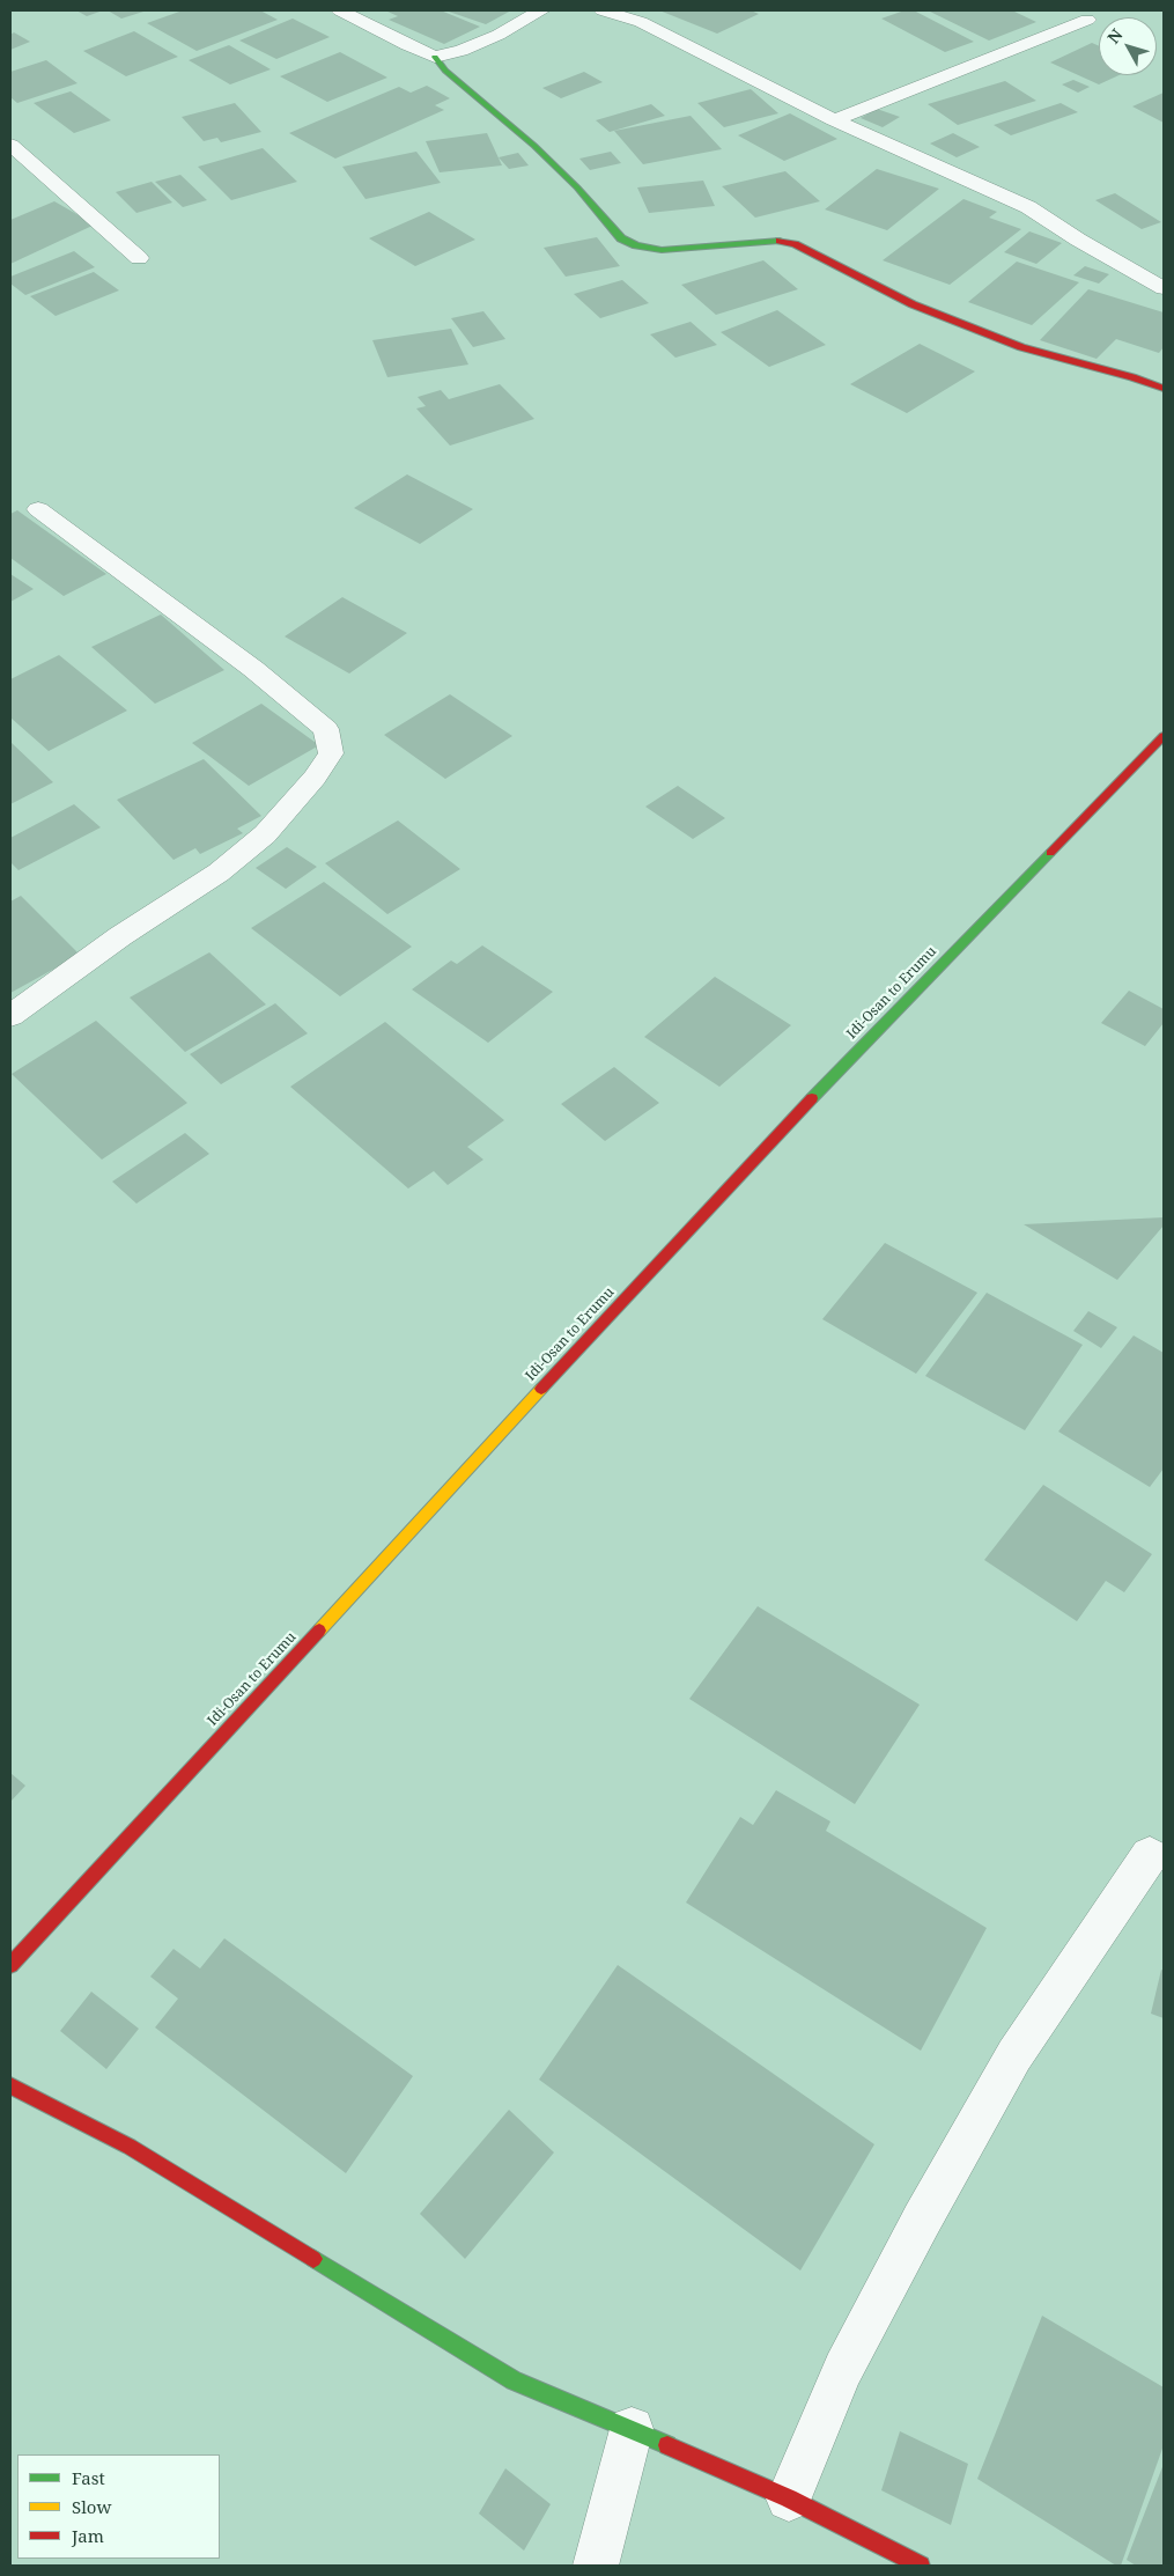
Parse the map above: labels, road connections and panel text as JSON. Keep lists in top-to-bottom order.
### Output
{
  "streets": {
    "street": ["Idi-Osan to Erumu"]
  },
  "legend": ["Fast", "Slow", "Jam"],
  "north": "top left"
}
